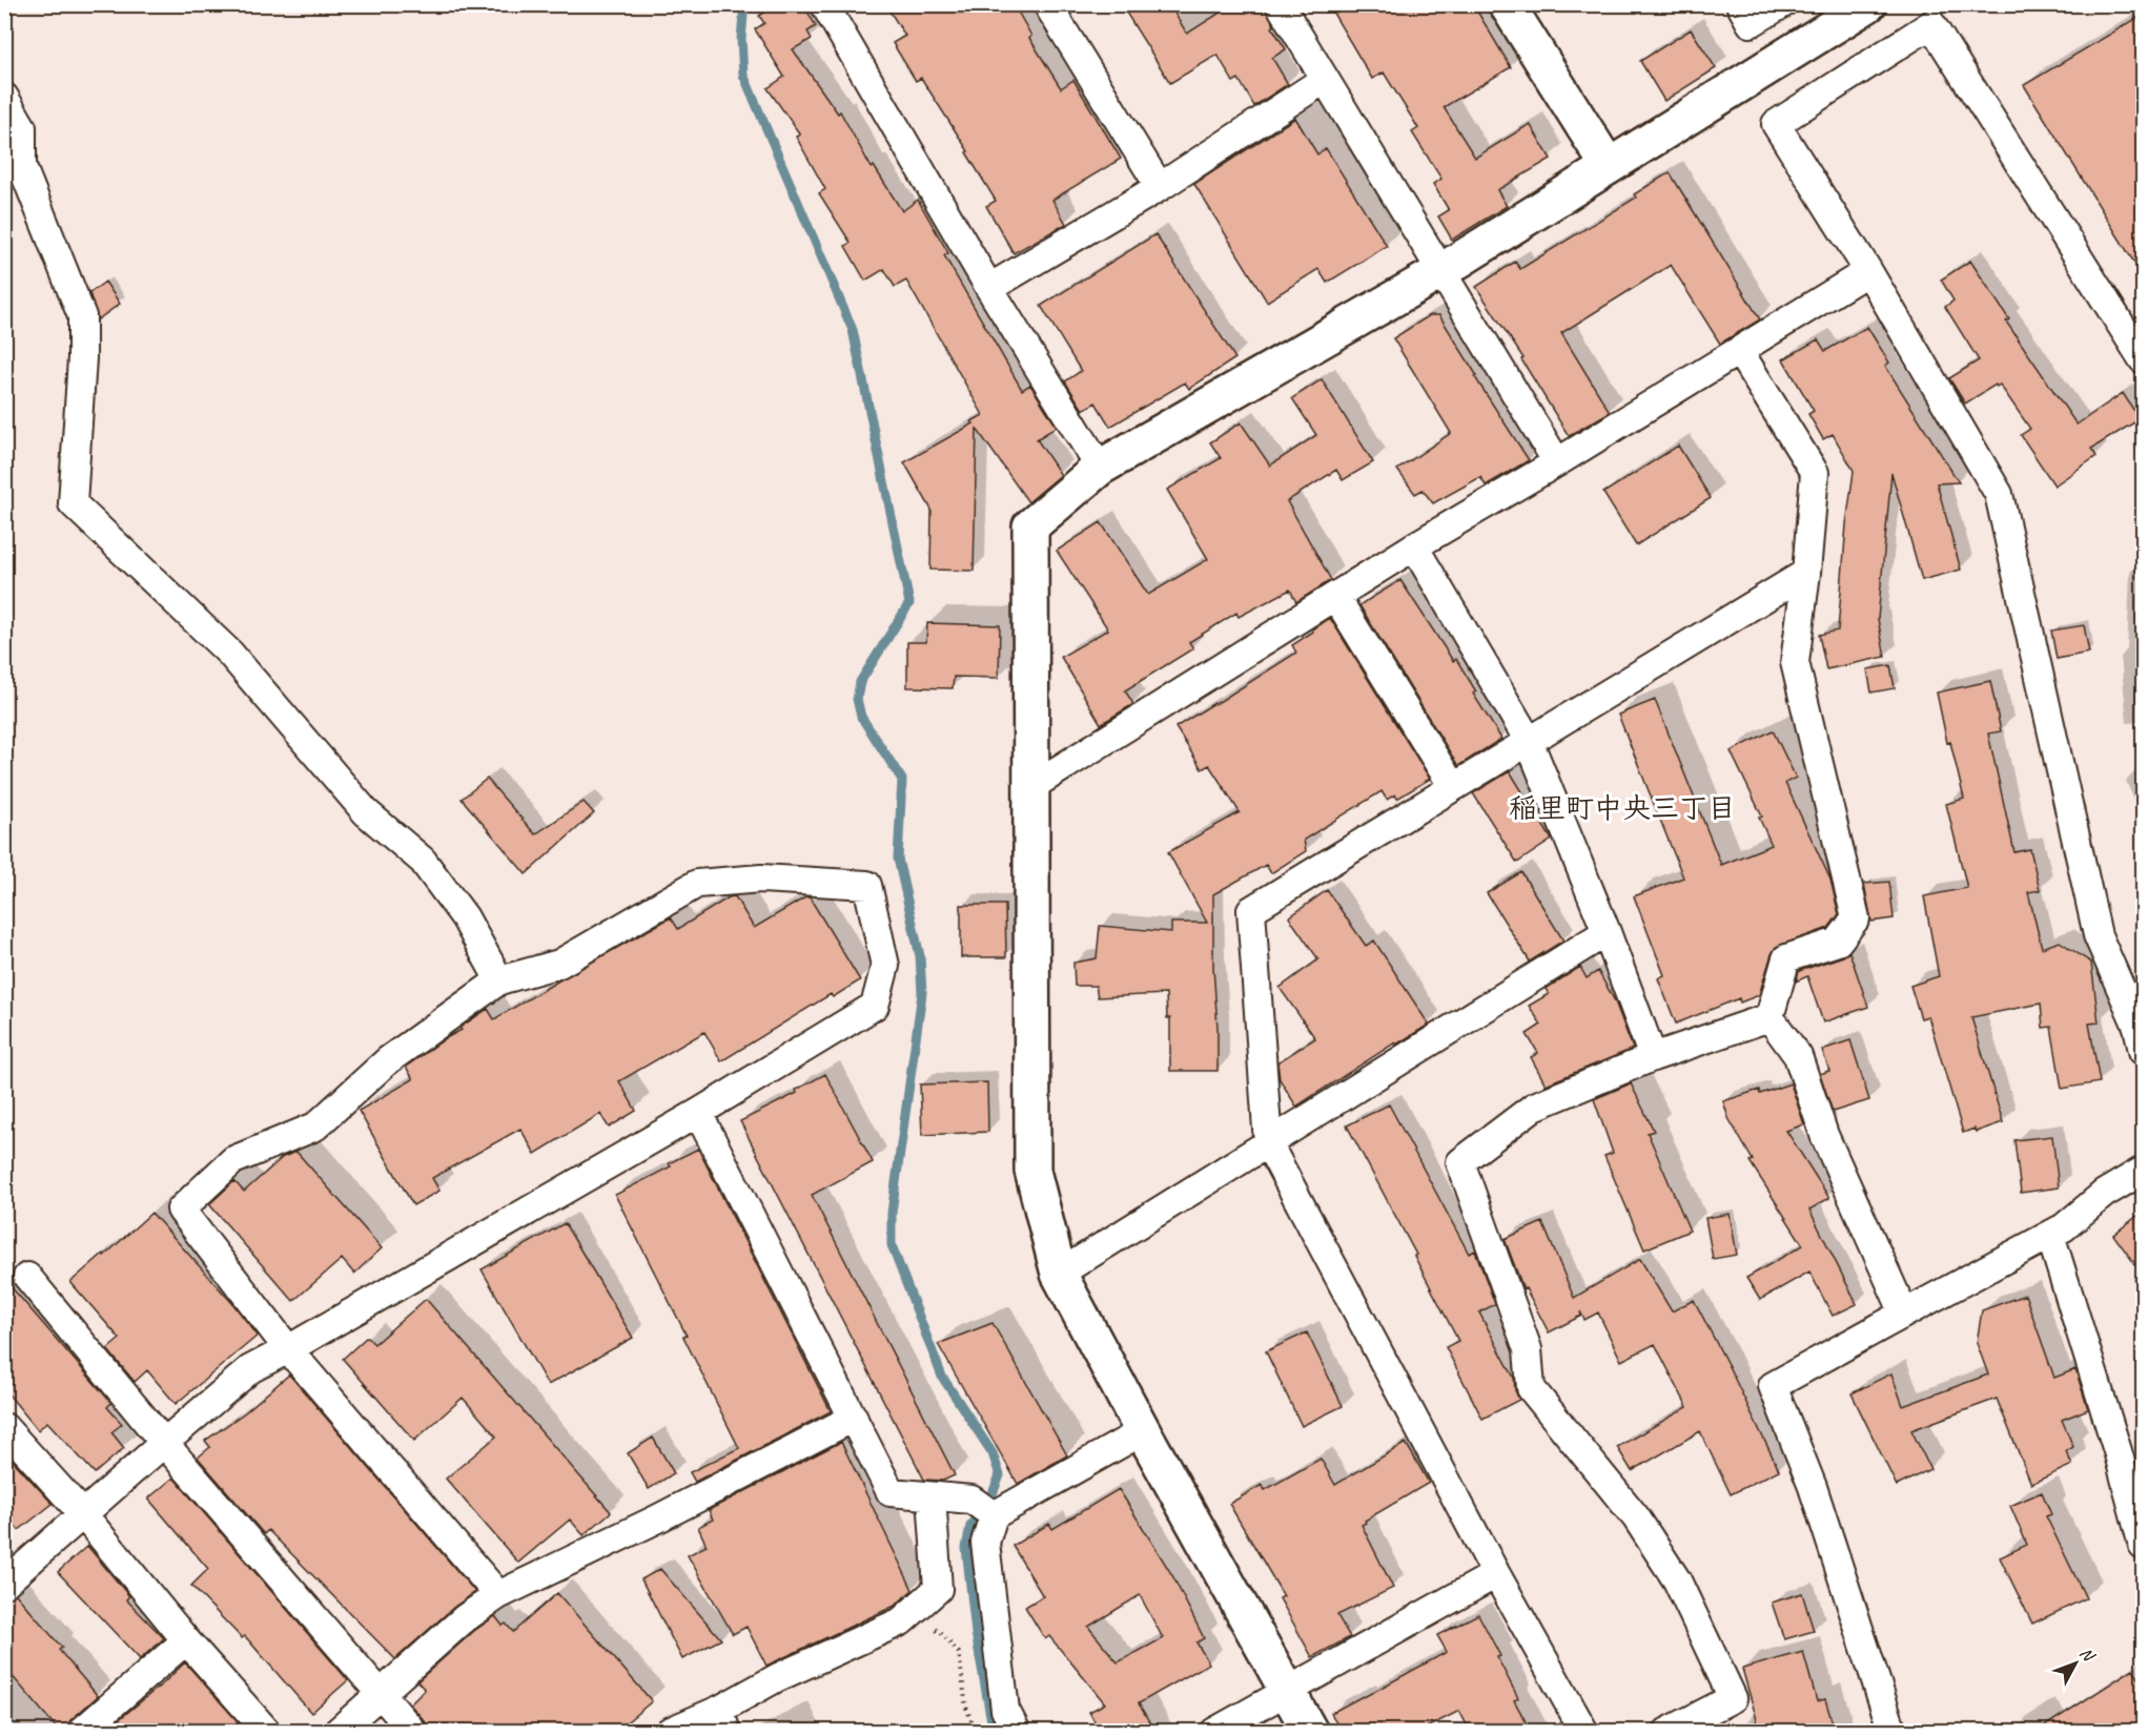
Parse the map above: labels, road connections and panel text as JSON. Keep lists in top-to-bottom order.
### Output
{
  "districts": ["稲里町中央三丁目"],
  "north": "top right"
}
